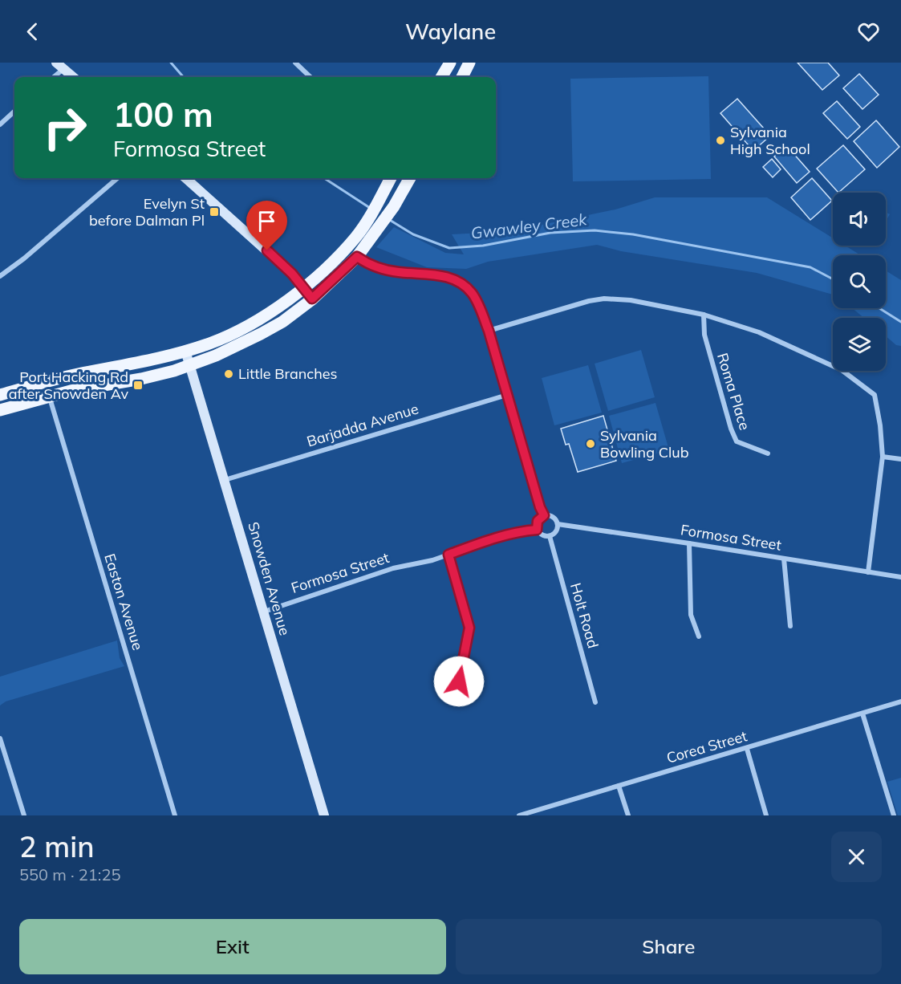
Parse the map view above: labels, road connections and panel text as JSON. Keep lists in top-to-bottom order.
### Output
{
  "streets": {
    "street": [
      "Roma Place",
      "Barjadda Avenue",
      "Formosa Street",
      "Snowden Avenue",
      "Easton Avenue",
      "Holt Road",
      "Corea Street"
    ]
  },
  "crossings": [
    ["Barjadda Avenue", "Snowden Avenue"],
    ["Formosa Street", "Snowden Avenue"],
    ["Formosa Street", "Holt Road"]
  ],
  "water": ["Gwawley Creek"],
  "places": {
    "other": ["Sylvania High School", "Little Branches", "Sylvania Bowling Club"],
    "transit": ["Evelyn St before Dalman Pl", "Port Hacking Rd after Snowden Av"]
  },
  "page": {
    "header": "Waylane",
    "turn": ["100 m", "Formosa Street"],
    "heading": ["2 min", "550 m · 21:25"],
    "buttons": ["Exit", "Share"]
  }
}
